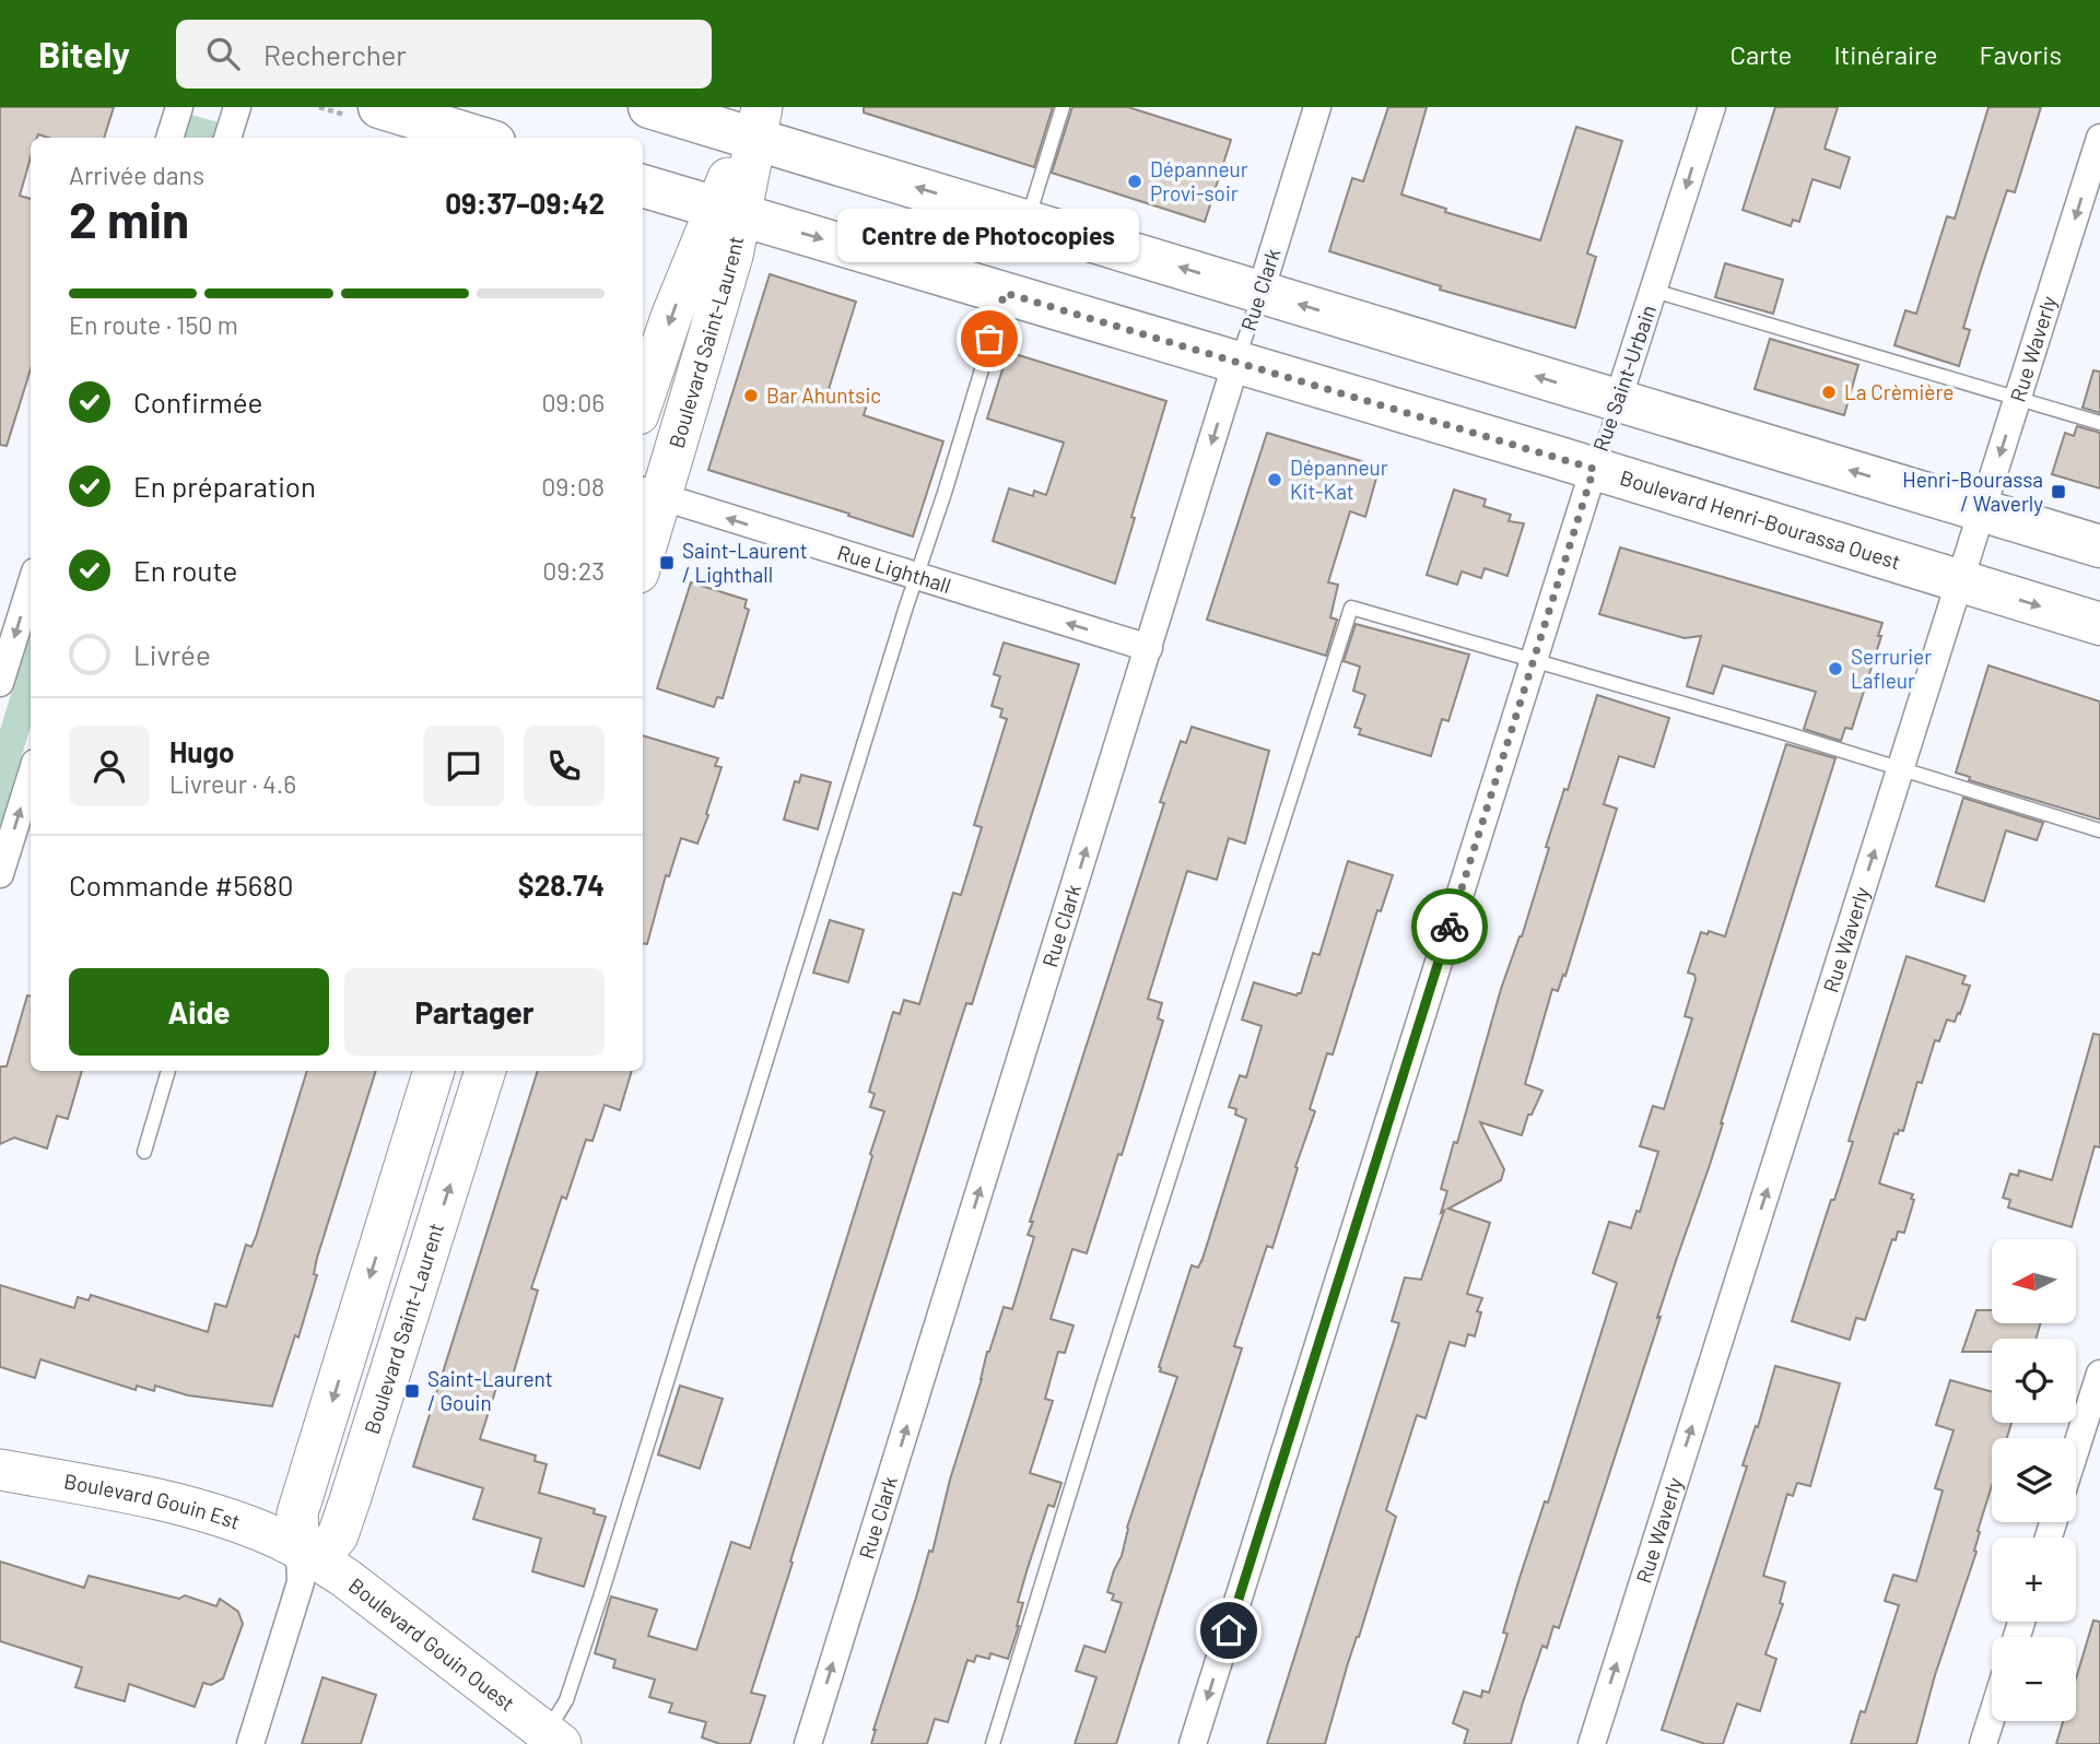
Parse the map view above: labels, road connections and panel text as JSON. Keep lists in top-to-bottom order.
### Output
{
  "streets": {
    "main road": ["Boulevard Henri-Bourassa Ouest"],
    "street": [
      "Rue Clark",
      "Boulevard Saint-Laurent",
      "Rue Waverly",
      "Rue Saint-Urbain",
      "Rue Lighthall",
      "Boulevard Gouin Est",
      "Boulevard Gouin Ouest"
    ]
  },
  "crossings": [
    ["Rue Clark", "Boulevard Henri-Bourassa Ouest"],
    ["Rue Clark", "Rue Lighthall"],
    ["Boulevard Saint-Laurent", "Boulevard Henri-Bourassa Ouest"],
    ["Boulevard Saint-Laurent", "Rue Lighthall"],
    ["Boulevard Saint-Laurent", "Boulevard Gouin Est"],
    ["Boulevard Saint-Laurent", "Boulevard Gouin Ouest"],
    ["Rue Waverly", "Boulevard Henri-Bourassa Ouest"],
    ["Rue Saint-Urbain", "Boulevard Henri-Bourassa Ouest"],
    ["Boulevard Gouin Est", "Boulevard Gouin Ouest"]
  ],
  "one_way": ["Rue Saint-Urbain", "Rue Lighthall"],
  "places": {
    "other": [
      "Dépanneur Provi-soir",
      "Centre de Photocopies",
      "La Crèmière",
      "Bar Ahuntsic",
      "Dépanneur Kit-Kat",
      "Serrurier Lafleur"
    ],
    "transit": ["Henri-Bourassa / Waverly", "Saint-Laurent / Lighthall", "Saint-Laurent / Gouin"]
  },
  "north": "left",
  "page": {
    "header": "Bitely",
    "search": "Rechercher",
    "nav": ["Carte", "Itinéraire", "Favoris"],
    "heading": ["2 min", "Arrivée dans", "09:37–09:42"],
    "panel": [
      "Hugo",
      "Livreur · 4.6",
      "Commande #5680",
      "$28.74"
    ],
    "bubble": "Centre de Photocopies",
    "bar": "En route · 150 m",
    "list": [
      ["Confirmée", "09:06"],
      ["En préparation", "09:08"],
      ["En route", "09:23"],
      "Livrée"
    ],
    "buttons": ["Aide", "Partager"],
    "map_buttons": ["+", "−"]
  }
}
